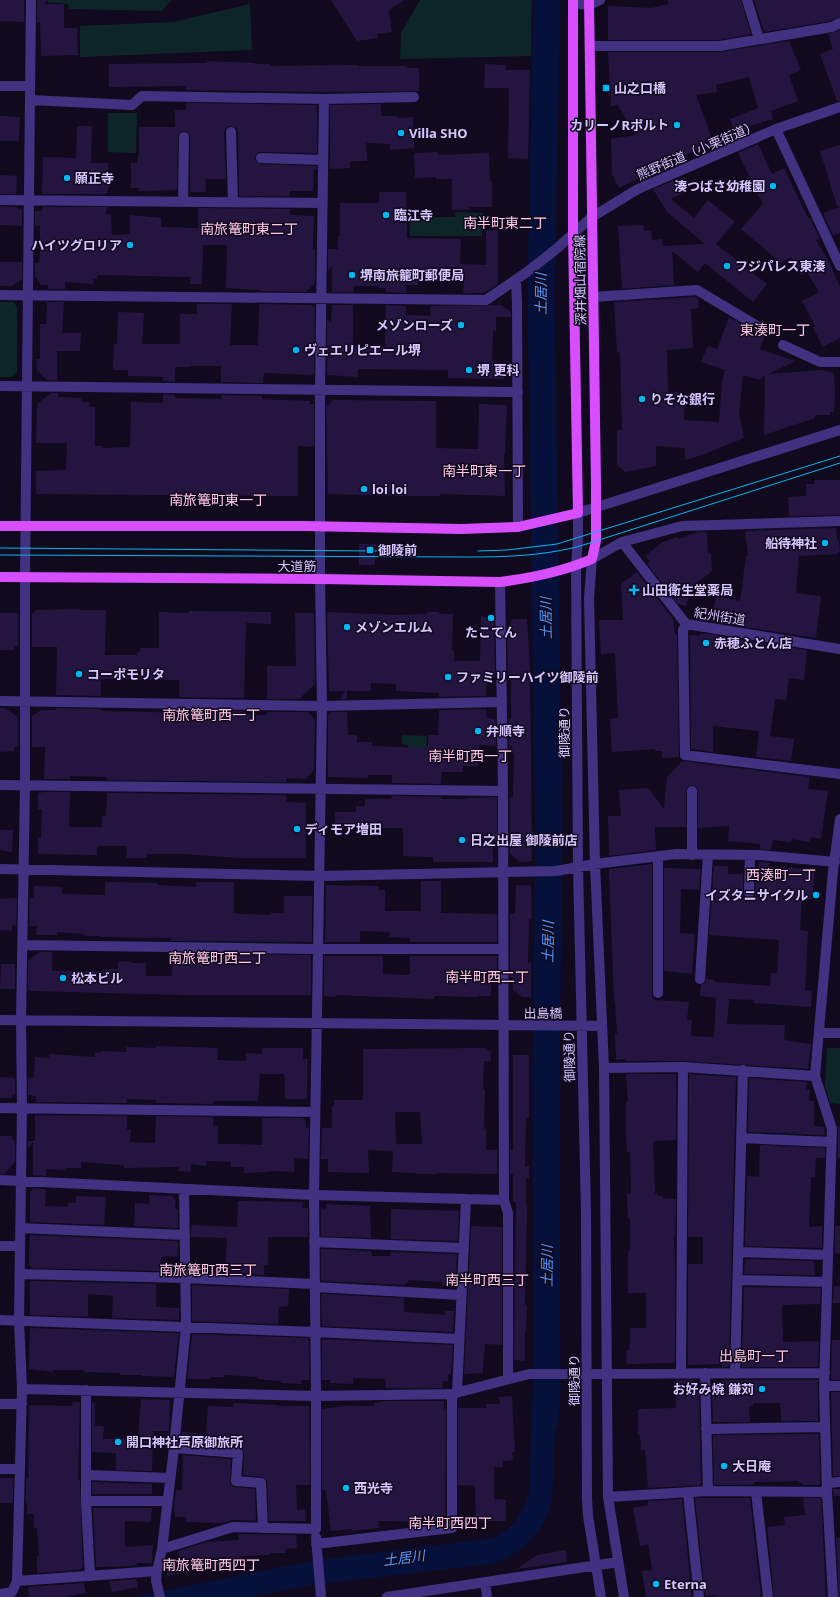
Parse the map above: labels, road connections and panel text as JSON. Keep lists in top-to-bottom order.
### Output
{
  "streets": {
    "main road": ["深井畑山宿院線", "大道筋"],
    "street": [
      "熊野街道（小栗街道）",
      "紀州街道",
      "御陵通り",
      "出島橋"
    ]
  },
  "crossings": [
    ["熊野街道（小栗街道）", "深井畑山宿院線"],
    ["深井畑山宿院線", "大道筋"],
    ["深井畑山宿院線", "御陵通り"],
    ["大道筋", "御陵通り"],
    ["御陵通り", "出島橋"]
  ],
  "districts": [
    "南半町東二丁",
    "南旅篭町東二丁",
    "東湊町一丁",
    "南半町東一丁",
    "南旅篭町東一丁",
    "南旅篭町西一丁",
    "南半町西一丁",
    "西湊町一丁",
    "南旅篭町西二丁",
    "南半町西二丁",
    "南旅篭町西三丁",
    "南半町西三丁",
    "出島町一丁",
    "南半町西四丁",
    "南旅篭町西四丁"
  ],
  "water": ["土居川"],
  "places": {
    "transit": ["山之口橋", "御陵前"],
    "other": [
      "カリーノRポルト",
      "Villa SHO",
      "願正寺",
      "湊つばさ幼稚園",
      "臨江寺",
      "ハイツグロリア",
      "フジパレス東湊",
      "堺南旅籠町郵便局",
      "メゾンローズ",
      "ヴェエリピエール堺",
      "堺 更科",
      "りそな銀行",
      "loi loi",
      "船待神社",
      "たこてん",
      "メゾンエルム",
      "赤穂ふとん店",
      "コーポモリタ",
      "ファミリーハイツ御陵前",
      "弁順寺",
      "ディモア増田",
      "日之出屋 御陵前店",
      "イズタニサイクル",
      "松本ビル",
      "お好み焼 鎌苅",
      "開口神社芦原御旅所",
      "大日庵",
      "西光寺",
      "Eterna"
    ],
    "health": ["山田衛生堂薬局"]
  }
}
